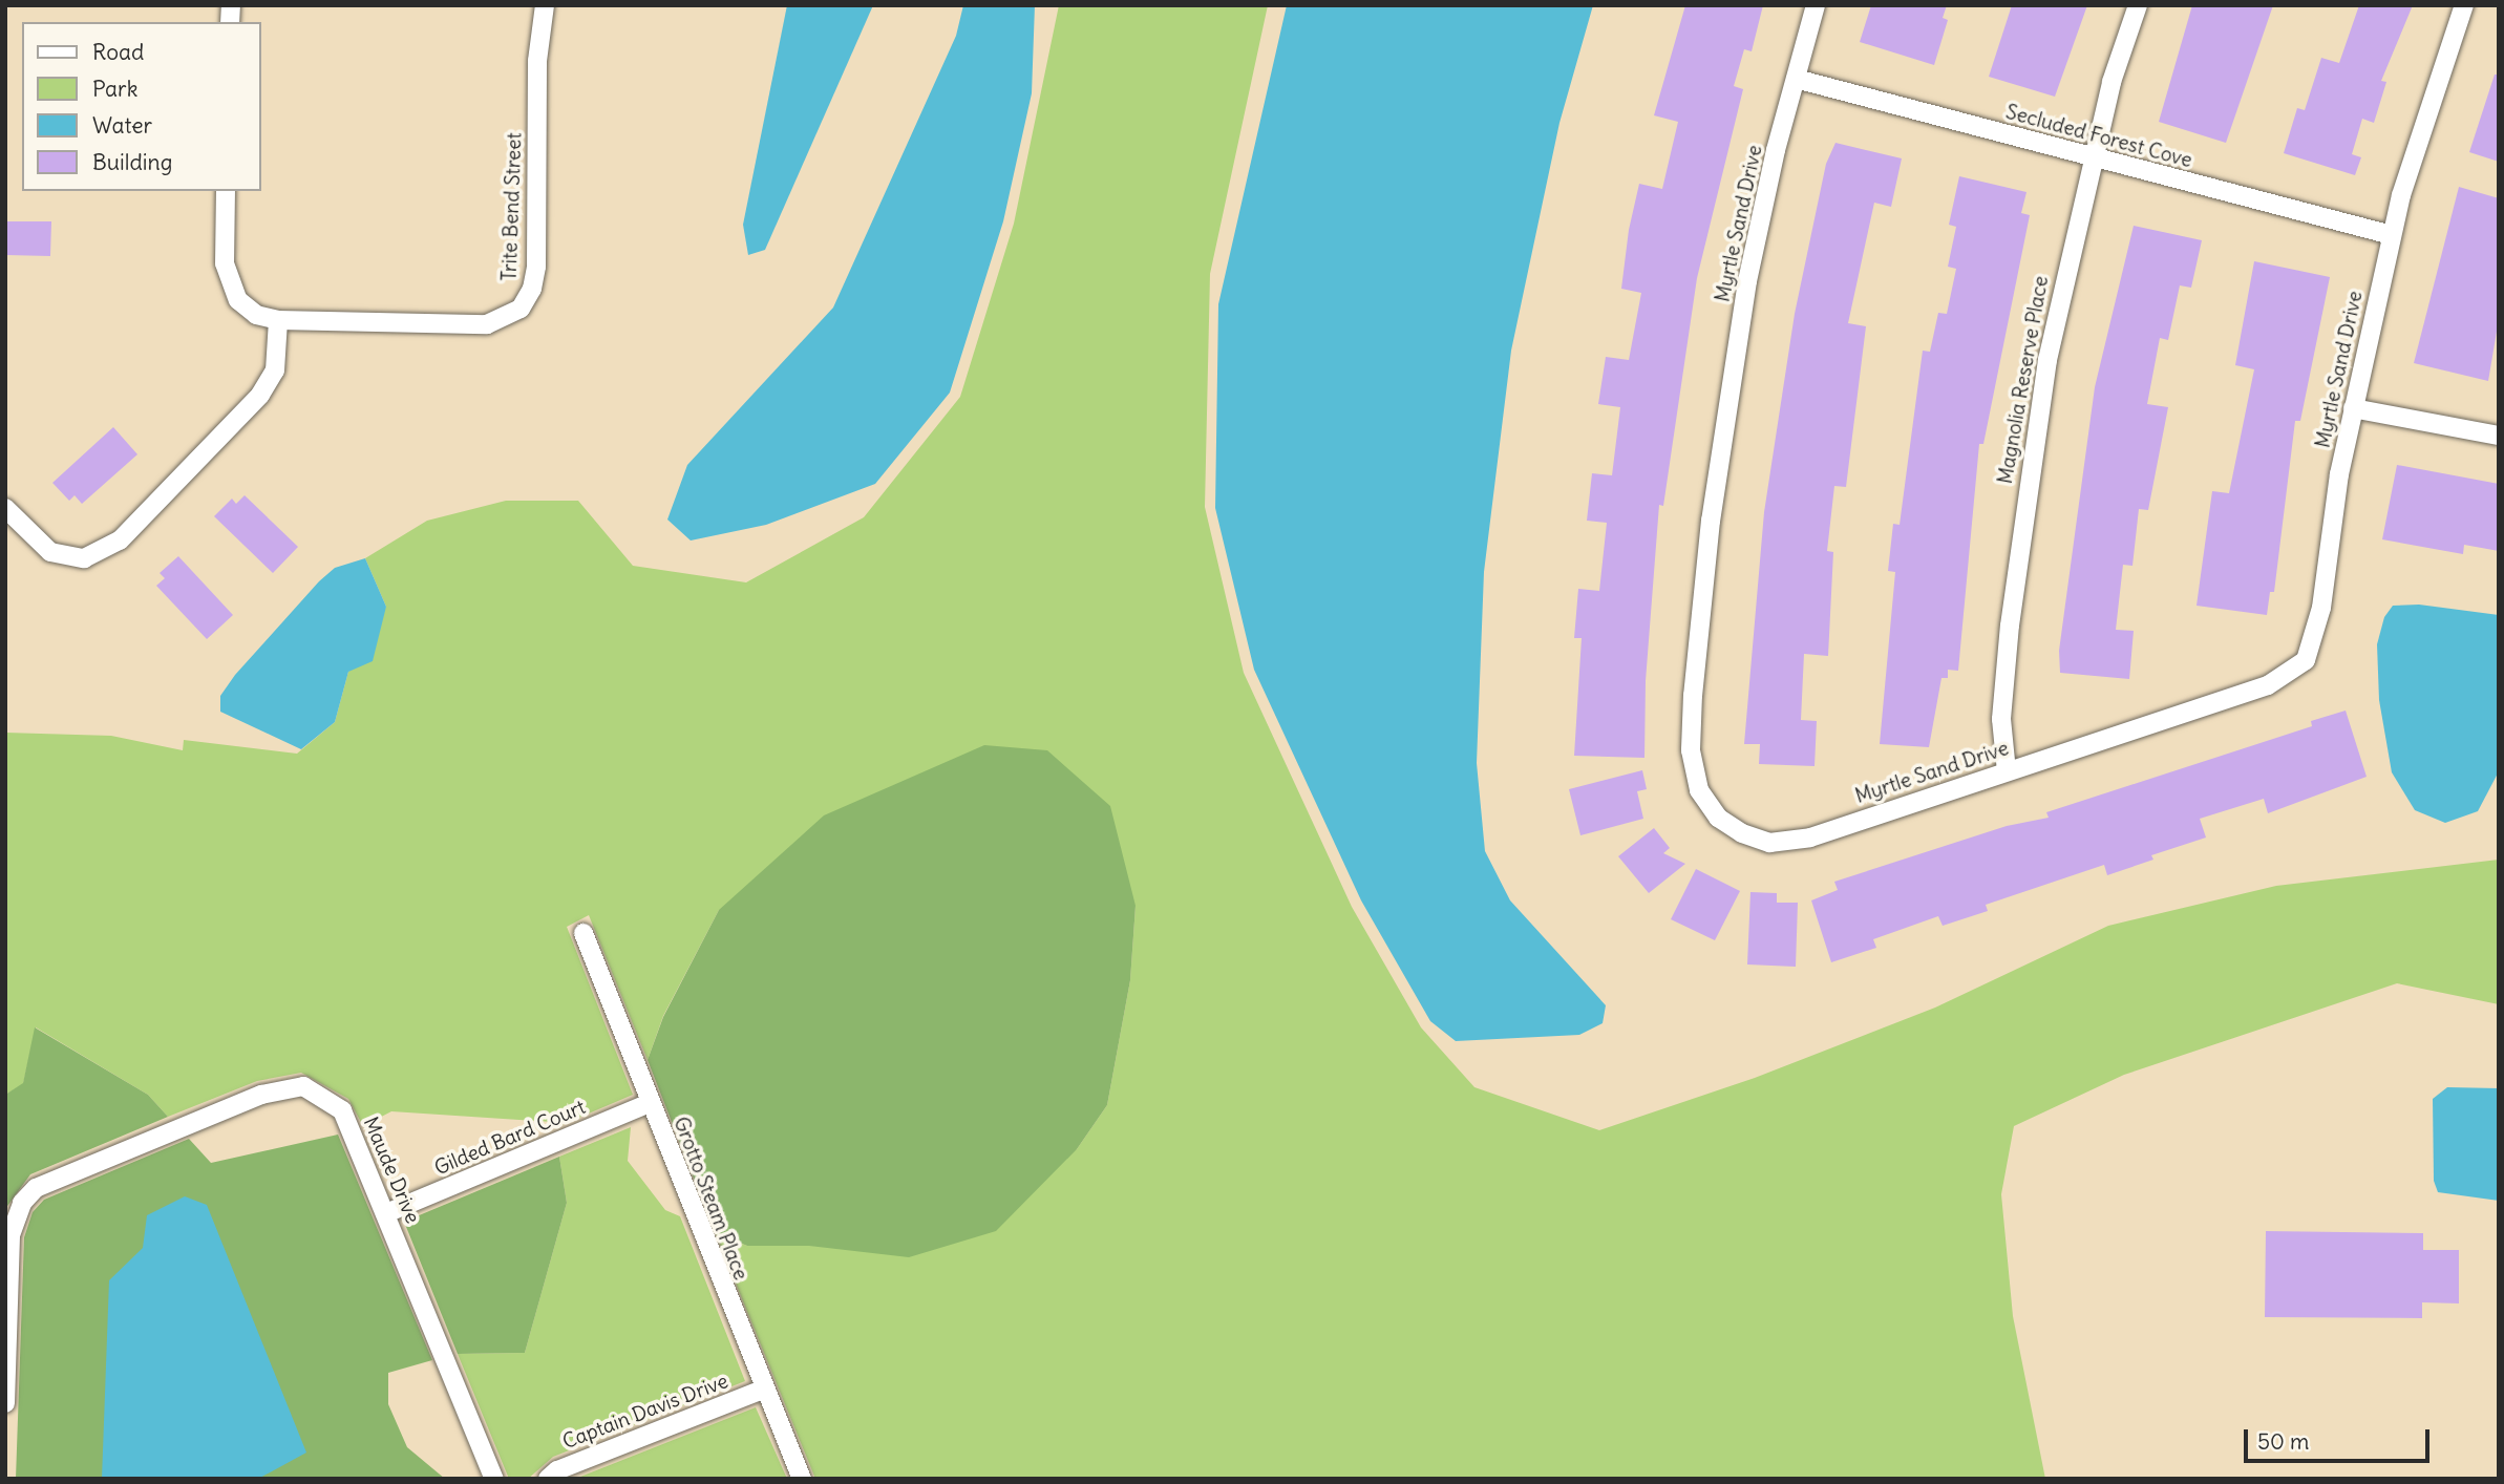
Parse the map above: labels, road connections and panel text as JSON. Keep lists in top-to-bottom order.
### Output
{
  "streets": {
    "street": [
      "Secluded Forest Cove",
      "Trite Bend Street",
      "Myrtle Sand Drive",
      "Magnolia Reserve Place",
      "Gilded Bard Court",
      "Maude Drive",
      "Grotto Steam Place",
      "Captain Davis Drive"
    ]
  },
  "crossings": [
    ["Secluded Forest Cove", "Myrtle Sand Drive"],
    ["Secluded Forest Cove", "Magnolia Reserve Place"],
    ["Myrtle Sand Drive", "Magnolia Reserve Place"],
    ["Gilded Bard Court", "Maude Drive"],
    ["Gilded Bard Court", "Grotto Steam Place"],
    ["Grotto Steam Place", "Captain Davis Drive"]
  ],
  "legend": [
    "Road",
    "Park",
    "Water",
    "Building"
  ],
  "scale_bar": "50 m"
}
